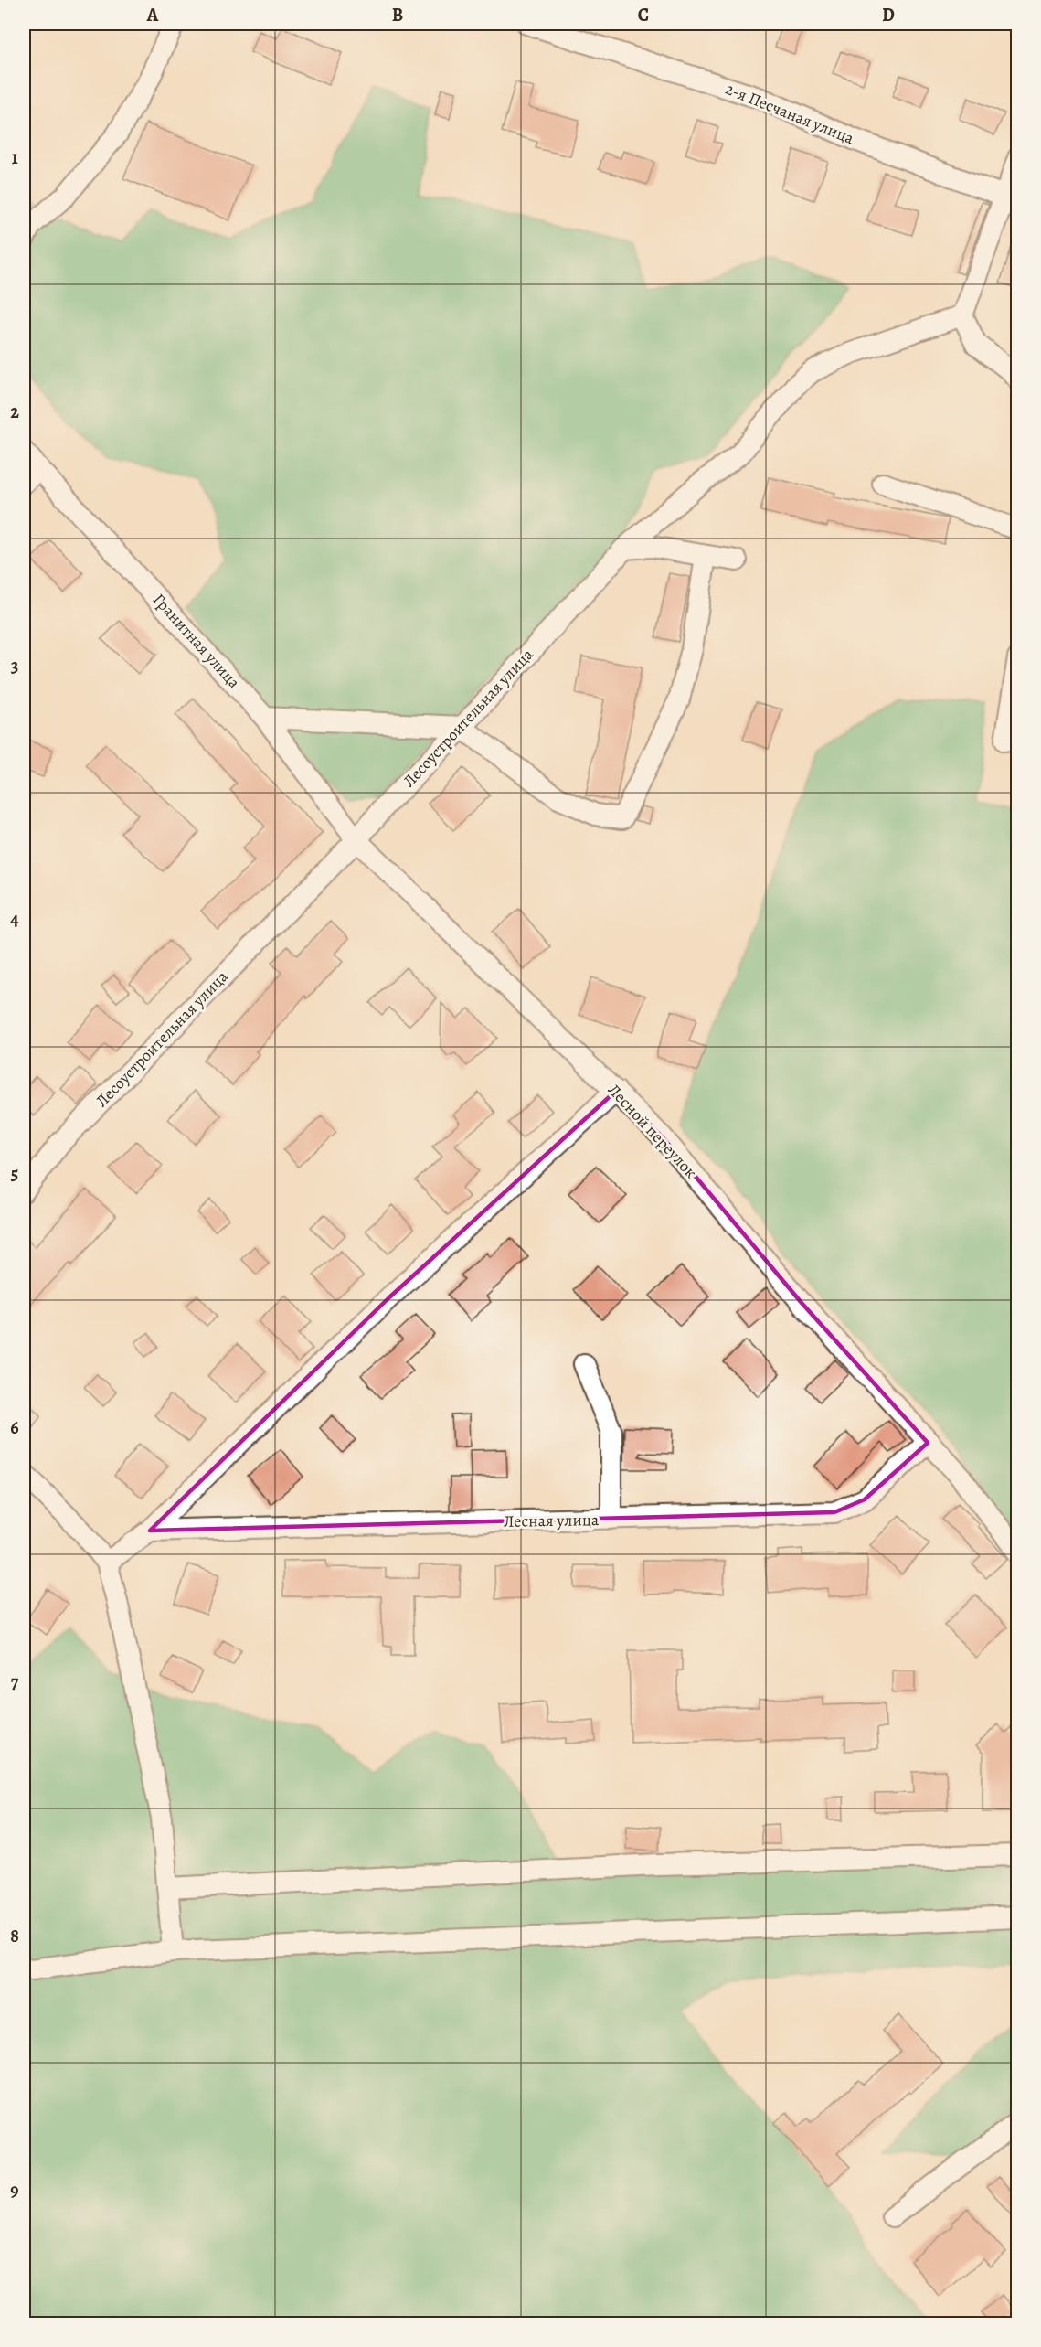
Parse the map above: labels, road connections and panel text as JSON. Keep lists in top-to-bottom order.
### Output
{
  "streets": {
    "street": [
      "2-я Песчаная улица",
      "Гранитная улица",
      "Лесоустроительная улица",
      "Лесной переулок",
      "Лесная улица"
    ]
  },
  "crossings": [
    ["Гранитная улица", "Лесоустроительная улица"],
    ["Гранитная улица", "Лесной переулок"],
    ["Лесоустроительная улица", "Лесной переулок"],
    ["Лесной переулок", "Лесная улица"]
  ],
  "grid": {
    "columns": [
      "A",
      "B",
      "C",
      "D"
    ],
    "rows": [
      "1",
      "2",
      "3",
      "4",
      "5",
      "6",
      "7",
      "8",
      "9"
    ]
  }
}
